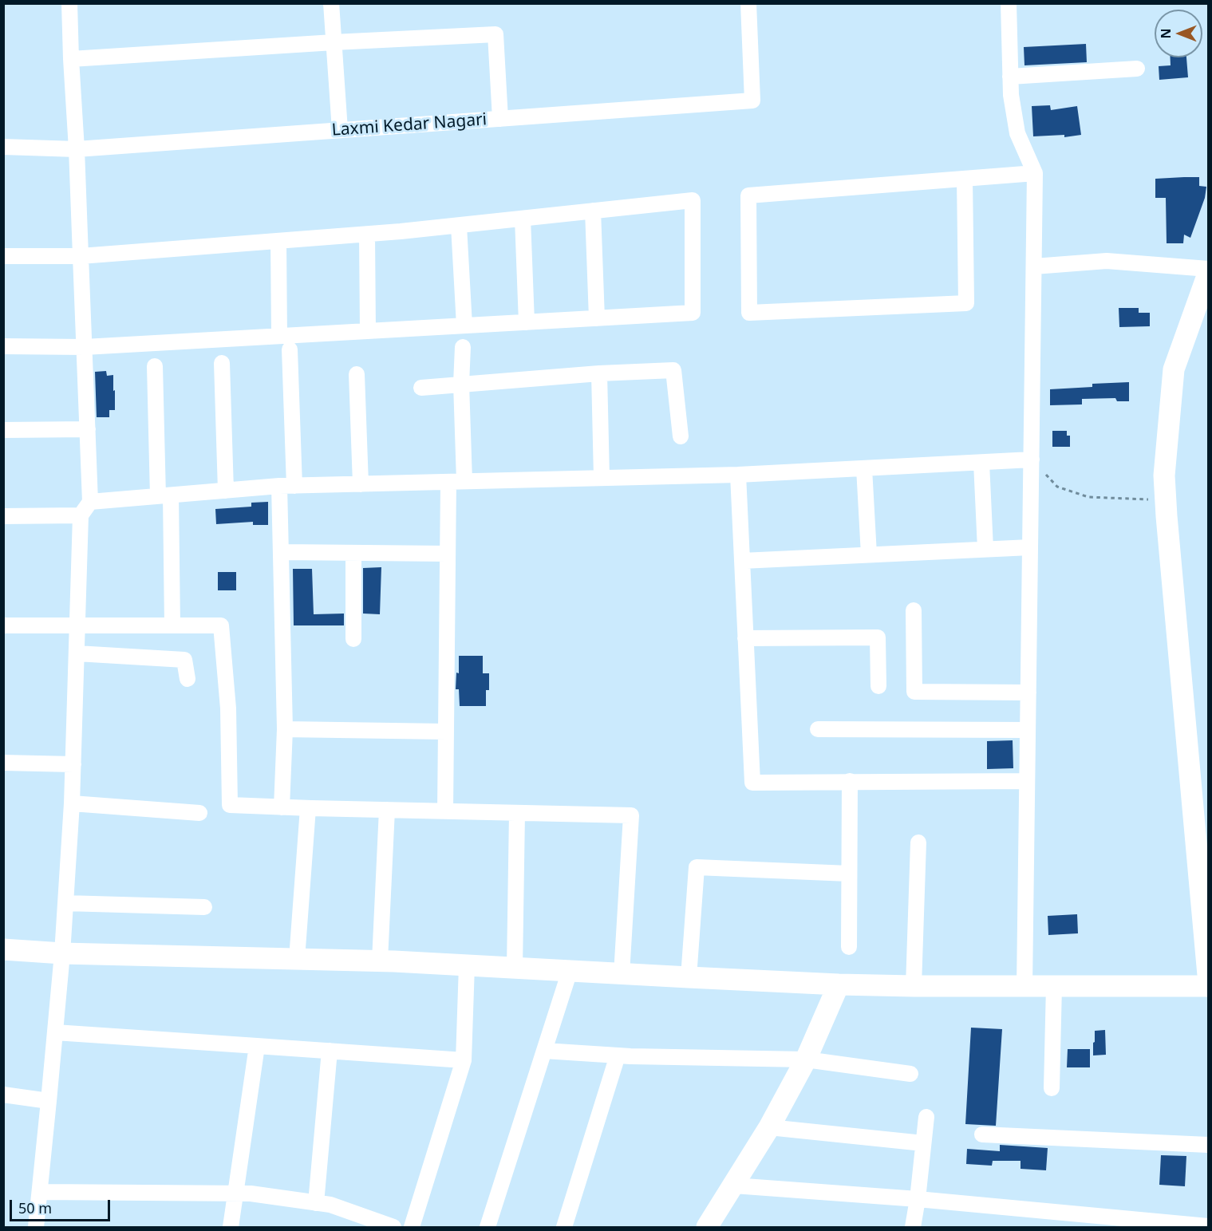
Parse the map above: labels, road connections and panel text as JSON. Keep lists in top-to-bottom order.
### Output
{
  "streets": {
    "street": ["Laxmi Kedar Nagari"]
  },
  "scale_bar": "50 m",
  "north": "left"
}
